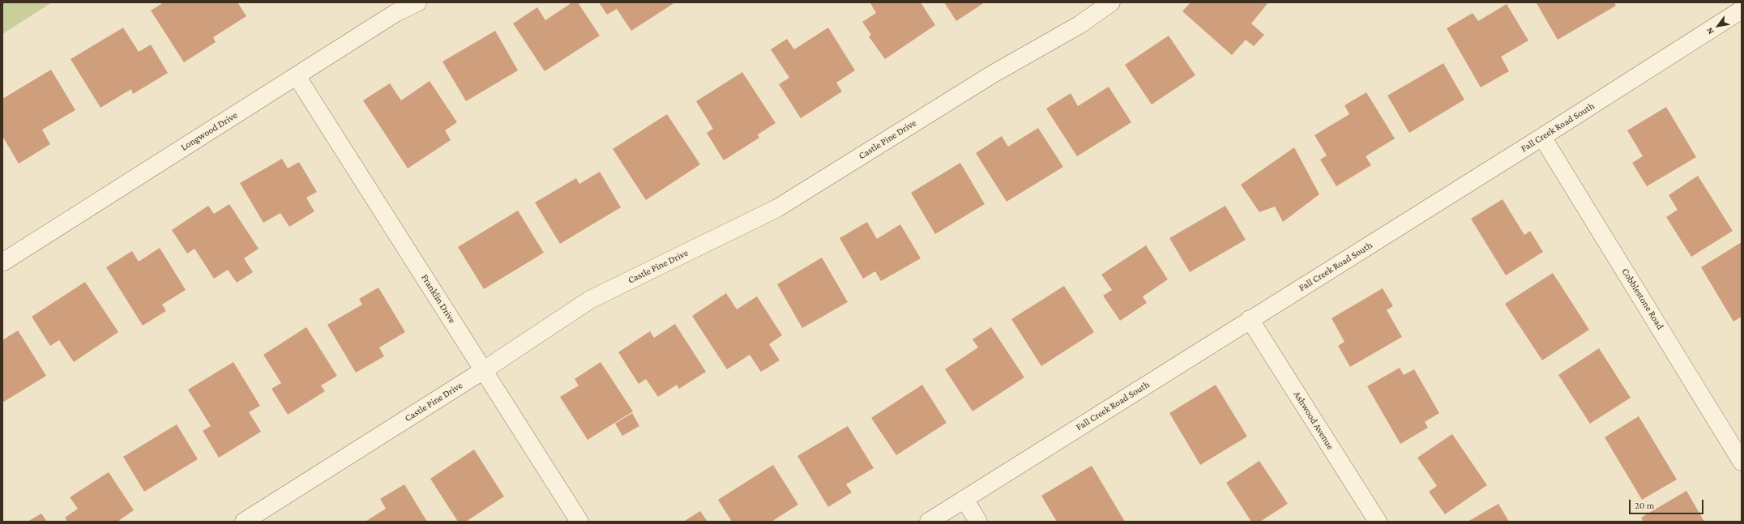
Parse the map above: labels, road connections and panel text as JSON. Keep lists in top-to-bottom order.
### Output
{
  "streets": {
    "street": [
      "Fall Creek Road South",
      "Longwood Drive",
      "Castle Pine Drive",
      "Franklin Drive",
      "Cobblestone Road",
      "Ashwood Avenue"
    ]
  },
  "crossings": [
    ["Fall Creek Road South", "Cobblestone Road"],
    ["Fall Creek Road South", "Ashwood Avenue"],
    ["Longwood Drive", "Franklin Drive"],
    ["Castle Pine Drive", "Franklin Drive"]
  ],
  "scale_bar": "20 m",
  "north": "bottom left"
}
